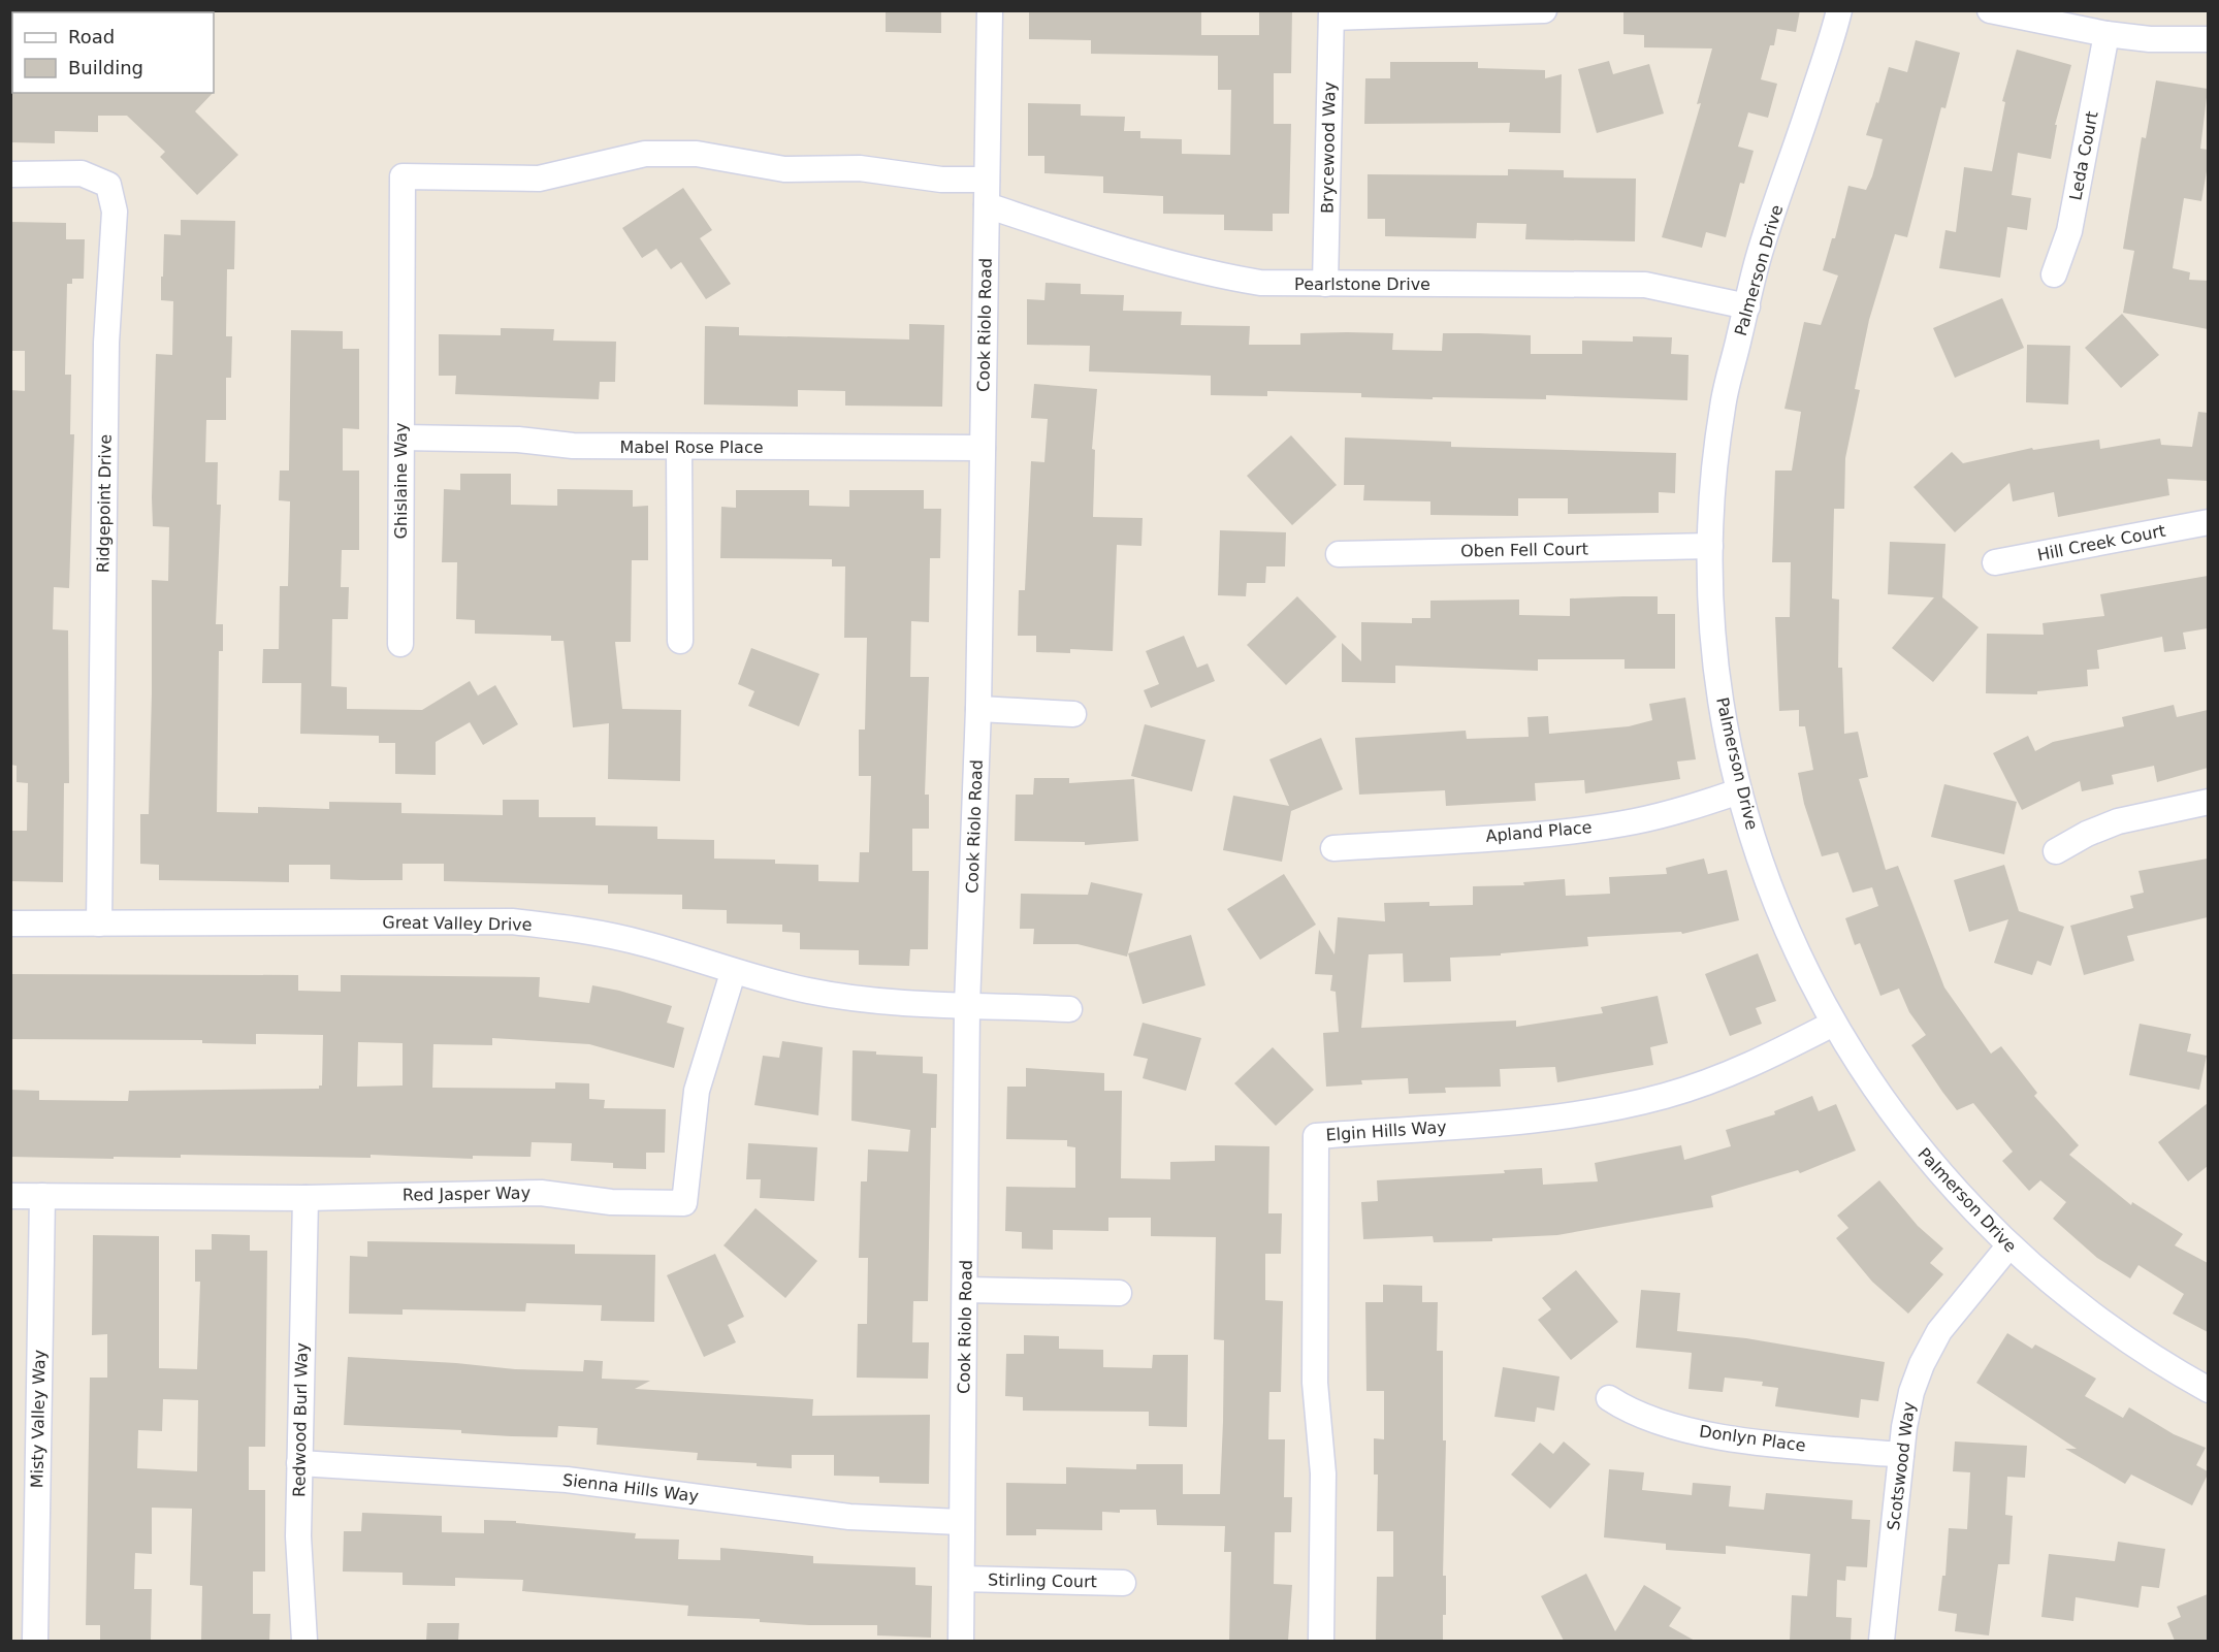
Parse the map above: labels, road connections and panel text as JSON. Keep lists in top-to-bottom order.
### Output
{
  "streets": {
    "street": [
      "Brycewood Way",
      "Leda Court",
      "Palmerson Drive",
      "Pearlstone Drive",
      "Cook Riolo Road",
      "Mabel Rose Place",
      "Ghislaine Way",
      "Ridgepoint Drive",
      "Hill Creek Court",
      "Oben Fell Court",
      "Apland Place",
      "Great Valley Drive",
      "Elgin Hills Way",
      "Red Jasper Way",
      "Misty Valley Way",
      "Redwood Burl Way",
      "Donlyn Place",
      "Scotswood Way",
      "Sienna Hills Way",
      "Stirling Court"
    ]
  },
  "crossings": [
    ["Brycewood Way", "Pearlstone Drive"],
    ["Palmerson Drive", "Pearlstone Drive"],
    ["Palmerson Drive", "Oben Fell Court"],
    ["Palmerson Drive", "Apland Place"],
    ["Palmerson Drive", "Elgin Hills Way"],
    ["Palmerson Drive", "Scotswood Way"],
    ["Pearlstone Drive", "Cook Riolo Road"],
    ["Cook Riolo Road", "Mabel Rose Place"],
    ["Cook Riolo Road", "Ghislaine Way"],
    ["Cook Riolo Road", "Great Valley Drive"],
    ["Cook Riolo Road", "Sienna Hills Way"],
    ["Cook Riolo Road", "Stirling Court"],
    ["Mabel Rose Place", "Ghislaine Way"],
    ["Ridgepoint Drive", "Great Valley Drive"],
    ["Great Valley Drive", "Red Jasper Way"],
    ["Red Jasper Way", "Misty Valley Way"],
    ["Red Jasper Way", "Redwood Burl Way"],
    ["Redwood Burl Way", "Sienna Hills Way"],
    ["Donlyn Place", "Scotswood Way"]
  ],
  "legend": ["Road", "Building"]
}
